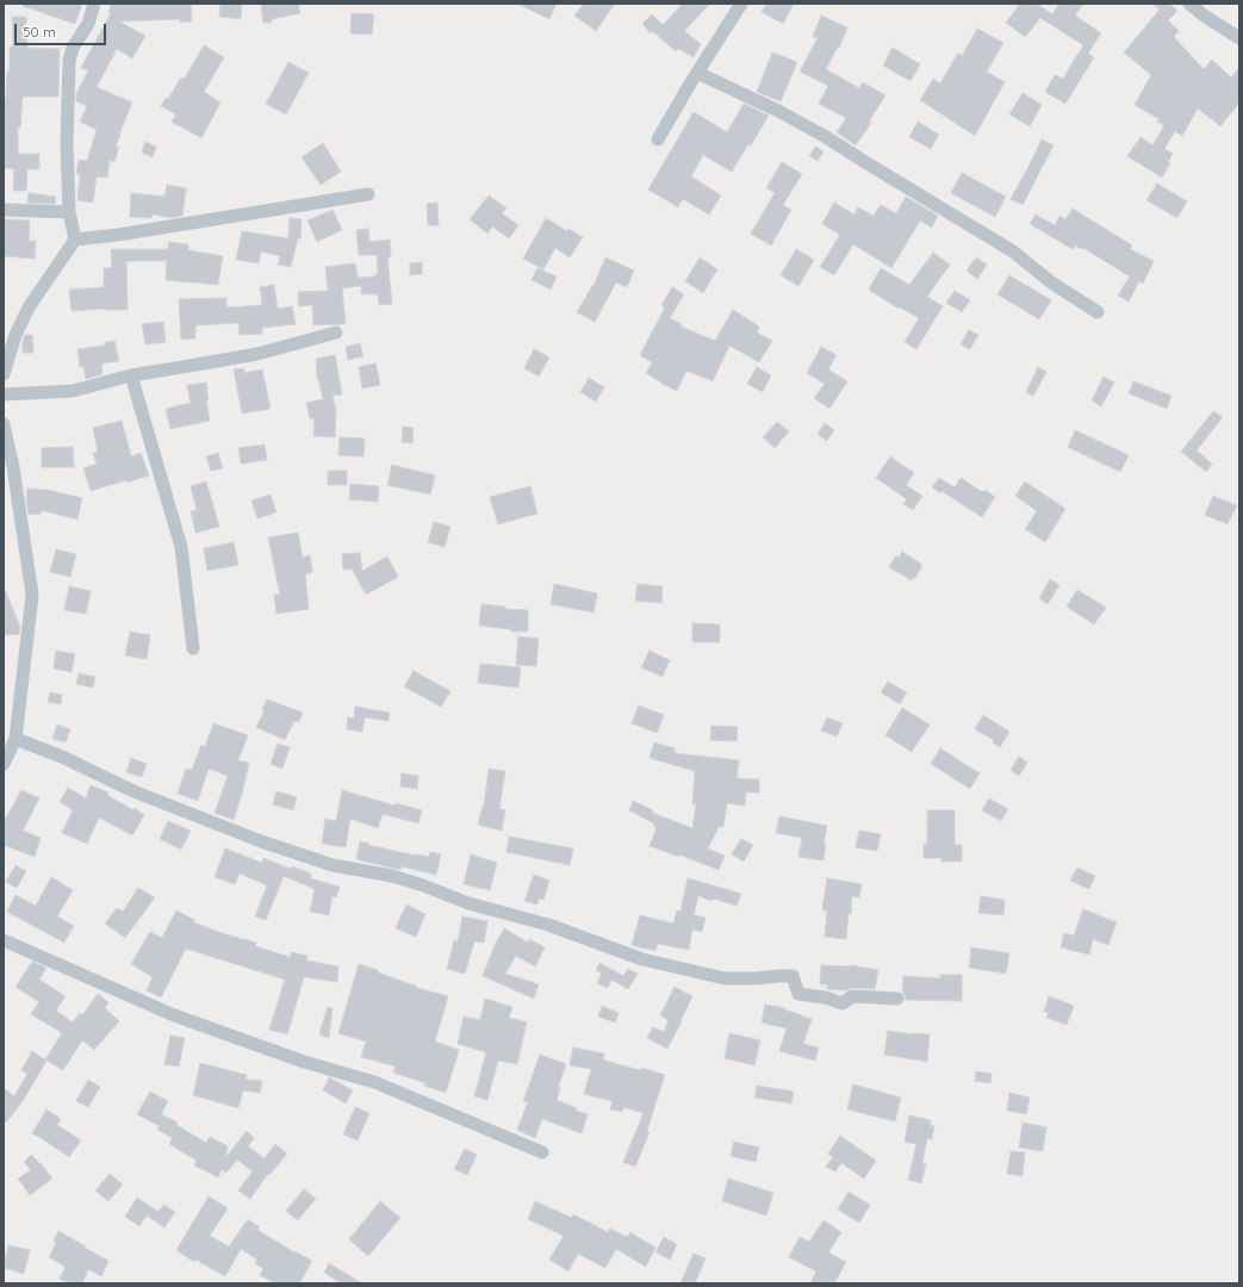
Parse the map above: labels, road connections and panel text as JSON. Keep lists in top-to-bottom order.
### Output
{
  "scale_bar": "50 m"
}
